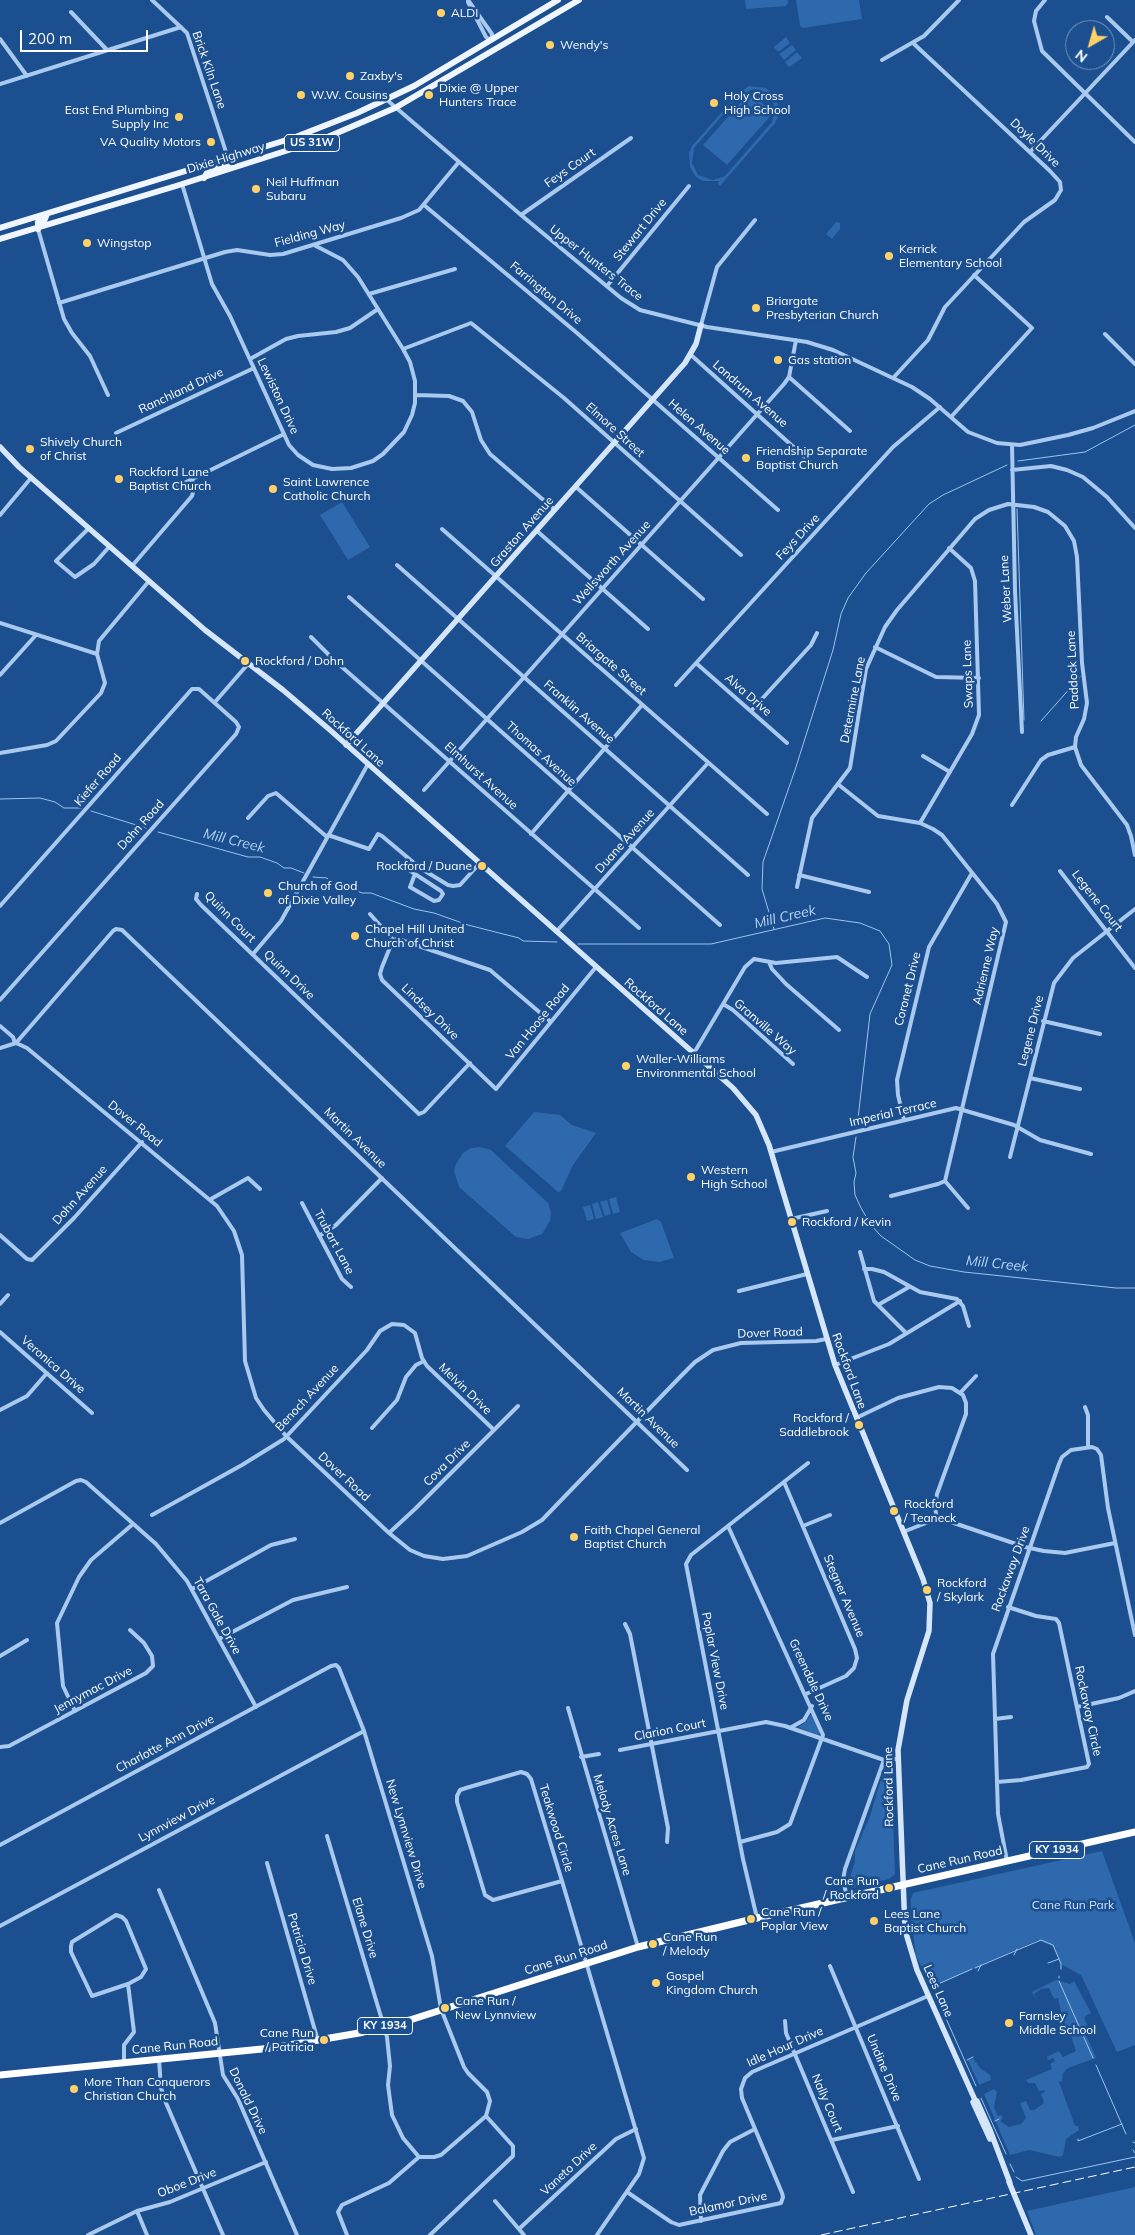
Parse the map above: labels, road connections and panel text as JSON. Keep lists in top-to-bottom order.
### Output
{
  "streets": {
    "highway": ["KY 1934", "Cane Run Road"],
    "main road": [
      "US 31W",
      "Dixie Highway",
      "Graston Avenue",
      "Rockford Lane",
      "Lees Lane"
    ],
    "street": [
      "Brick Kiln Lane",
      "Doyle Drive",
      "Feys Court",
      "Stewart Drive",
      "Fielding Way",
      "Upper Hunters Trace",
      "Farrington Drive",
      "Ranchland Drive",
      "Landrum Avenue",
      "Lewiston Drive",
      "Helen Avenue",
      "Elmore Street",
      "Feys Drive",
      "Wellsworth Avenue",
      "Weber Lane",
      "Briargate Street",
      "Paddock Lane",
      "Swaps Lane",
      "Alva Drive",
      "Determine Lane",
      "Franklin Avenue",
      "Thomas Avenue",
      "Elmhurst Avenue",
      "Kiefer Road",
      "Dohn Road",
      "Duane Avenue",
      "Legene Court",
      "Quinn Court",
      "Adrienne Way",
      "Quinn Drive",
      "Coronet Drive",
      "Lindsey Drive",
      "Van Hoose Road",
      "Granville Way",
      "Legene Drive",
      "Imperial Terrace",
      "Dover Road",
      "Martin Avenue",
      "Dohn Avenue",
      "Trubart Lane",
      "Veronica Drive",
      "Melvin Drive",
      "Benoch Avenue",
      "Cova Drive",
      "Rockaway Drive",
      "Stegner Avenue",
      "Tara Gale Drive",
      "Poplar View Drive",
      "Greendale Drive",
      "Jennymac Drive",
      "Rockaway Circle",
      "Clarion Court",
      "Charlotte Ann Drive",
      "Lynnview Drive",
      "Melody Acres Lane",
      "Teakwood Circle",
      "New Lynnview Drive",
      "Elane Drive",
      "Patricia Drive",
      "Idle Hour Drive",
      "Undine Drive",
      "Donald Drive",
      "Nally Court",
      "Vaneto Drive",
      "Oboe Drive",
      "Balamor Drive"
    ]
  },
  "crossings": [
    ["Brick Kiln Lane", "Dixie Highway"],
    ["Doyle Drive", "Upper Hunters Trace"],
    ["Dixie Highway", "Upper Hunters Trace"],
    ["Dixie Highway", "Lewiston Drive"],
    ["Feys Court", "Upper Hunters Trace"],
    ["Stewart Drive", "Upper Hunters Trace"],
    ["Fielding Way", "Upper Hunters Trace"],
    ["Fielding Way", "Farrington Drive"],
    ["Fielding Way", "Lewiston Drive"],
    ["Upper Hunters Trace", "Graston Avenue"],
    ["Upper Hunters Trace", "Feys Drive"],
    ["Upper Hunters Trace", "Weber Lane"],
    ["Farrington Drive", "Helen Avenue"],
    ["Farrington Drive", "Graston Avenue"],
    ["Ranchland Drive", "Lewiston Drive"],
    ["Ranchland Drive", "Elmore Street"],
    ["Landrum Avenue", "Graston Avenue"],
    ["Landrum Avenue", "Wellsworth Avenue"],
    ["Lewiston Drive", "Elmore Street"],
    ["Helen Avenue", "Graston Avenue"],
    ["Helen Avenue", "Wellsworth Avenue"],
    ["Elmore Street", "Graston Avenue"],
    ["Elmore Street", "Wellsworth Avenue"],
    ["Graston Avenue", "Briargate Street"],
    ["Graston Avenue", "Franklin Avenue"],
    ["Graston Avenue", "Rockford Lane"],
    ["Graston Avenue", "Thomas Avenue"],
    ["Graston Avenue", "Elmhurst Avenue"],
    ["Feys Drive", "Alva Drive"],
    ["Wellsworth Avenue", "Briargate Street"],
    ["Wellsworth Avenue", "Franklin Avenue"],
    ["Wellsworth Avenue", "Thomas Avenue"],
    ["Wellsworth Avenue", "Elmhurst Avenue"],
    ["Weber Lane", "Paddock Lane"],
    ["Weber Lane", "Determine Lane"],
    ["Briargate Street", "Duane Avenue"],
    ["Paddock Lane", "Determine Lane"],
    ["Swaps Lane", "Determine Lane"],
    ["Swaps Lane", "Adrienne Way"],
    ["Determine Lane", "Adrienne Way"],
    ["Franklin Avenue", "Duane Avenue"],
    ["Rockford Lane", "Duane Avenue"],
    ["Rockford Lane", "Quinn Drive"],
    ["Rockford Lane", "Van Hoose Road"],
    ["Rockford Lane", "Imperial Terrace"],
    ["Rockford Lane", "Dover Road"],
    ["Rockford Lane", "Clarion Court"],
    ["Rockford Lane", "Cane Run Road"],
    ["Rockford Lane", "Lees Lane"],
    ["Thomas Avenue", "Duane Avenue"],
    ["Elmhurst Avenue", "Duane Avenue"],
    ["Kiefer Road", "Dohn Road"],
    ["Legene Court", "Legene Drive"],
    ["Quinn Court", "Quinn Drive"],
    ["Adrienne Way", "Coronet Drive"],
    ["Adrienne Way", "Imperial Terrace"],
    ["Quinn Drive", "Lindsey Drive"],
    ["Coronet Drive", "Imperial Terrace"],
    ["Lindsey Drive", "Van Hoose Road"],
    ["Legene Drive", "Imperial Terrace"],
    ["Dover Road", "Martin Avenue"],
    ["Dover Road", "Dohn Avenue"],
    ["Dover Road", "Benoch Avenue"],
    ["Dover Road", "Cova Drive"],
    ["Melvin Drive", "Benoch Avenue"],
    ["Melvin Drive", "Cova Drive"],
    ["Rockaway Drive", "Rockaway Circle"],
    ["Rockaway Drive", "Cane Run Road"],
    ["Stegner Avenue", "Poplar View Drive"],
    ["Stegner Avenue", "Greendale Drive"],
    ["Tara Gale Drive", "Charlotte Ann Drive"],
    ["Poplar View Drive", "Greendale Drive"],
    ["Poplar View Drive", "Clarion Court"],
    ["Poplar View Drive", "Cane Run Road"],
    ["Greendale Drive", "Clarion Court"],
    ["Charlotte Ann Drive", "New Lynnview Drive"],
    ["Lynnview Drive", "New Lynnview Drive"],
    ["Melody Acres Lane", "Cane Run Road"],
    ["Teakwood Circle", "Cane Run Road"],
    ["Teakwood Circle", "Vaneto Drive"],
    ["Teakwood Circle", "Balamor Drive"],
    ["New Lynnview Drive", "Cane Run Road"],
    ["Cane Run Road", "Elane Drive"],
    ["Cane Run Road", "Patricia Drive"],
    ["Cane Run Road", "Lees Lane"],
    ["Cane Run Road", "Donald Drive"],
    ["Lees Lane", "Idle Hour Drive"],
    ["Idle Hour Drive", "Undine Drive"],
    ["Idle Hour Drive", "Nally Court"],
    ["Idle Hour Drive", "Balamor Drive"],
    ["Donald Drive", "Oboe Drive"]
  ],
  "water": ["Mill Creek"],
  "parks": ["Cane Run Park"],
  "places": [
    "ALDI",
    "Wendy's",
    "Zaxby's",
    "W.W. Cousins",
    "Dixie @ Upper Hunters Trace",
    "Holy Cross High School",
    "East End Plumbing Supply Inc",
    "VA Quality Motors",
    "Neil Huffman Subaru",
    "Wingstop",
    "Kerrick Elementary School",
    "Briargate Presbyterian Church",
    "Gas station",
    "Shively Church of Christ",
    "Friendship Separate Baptist Church",
    "Rockford Lane Baptist Church",
    "Saint Lawrence Catholic Church",
    "Rockford / Dohn",
    "Rockford / Duane",
    "Church of God of Dixie Valley",
    "Chapel Hill United Church of Christ",
    "Waller-Williams Environmental School",
    "Western High School",
    "Rockford / Kevin",
    "Rockford / Saddlebrook",
    "Rockford / Teaneck",
    "Faith Chapel General Baptist Church",
    "Rockford / Skylark",
    "Cane Run / Rockford",
    "Cane Run / Poplar View",
    "Lees Lane Baptist Church",
    "Cane Run / Melody",
    "Gospel Kingdom Church",
    "Cane Run / New Lynnview",
    "Farnsley Middle School",
    "Cane Run / Patricia",
    "More Than Conquerors Christian Church"
  ],
  "scale_bar": "200 m",
  "north": "bottom left"
}
